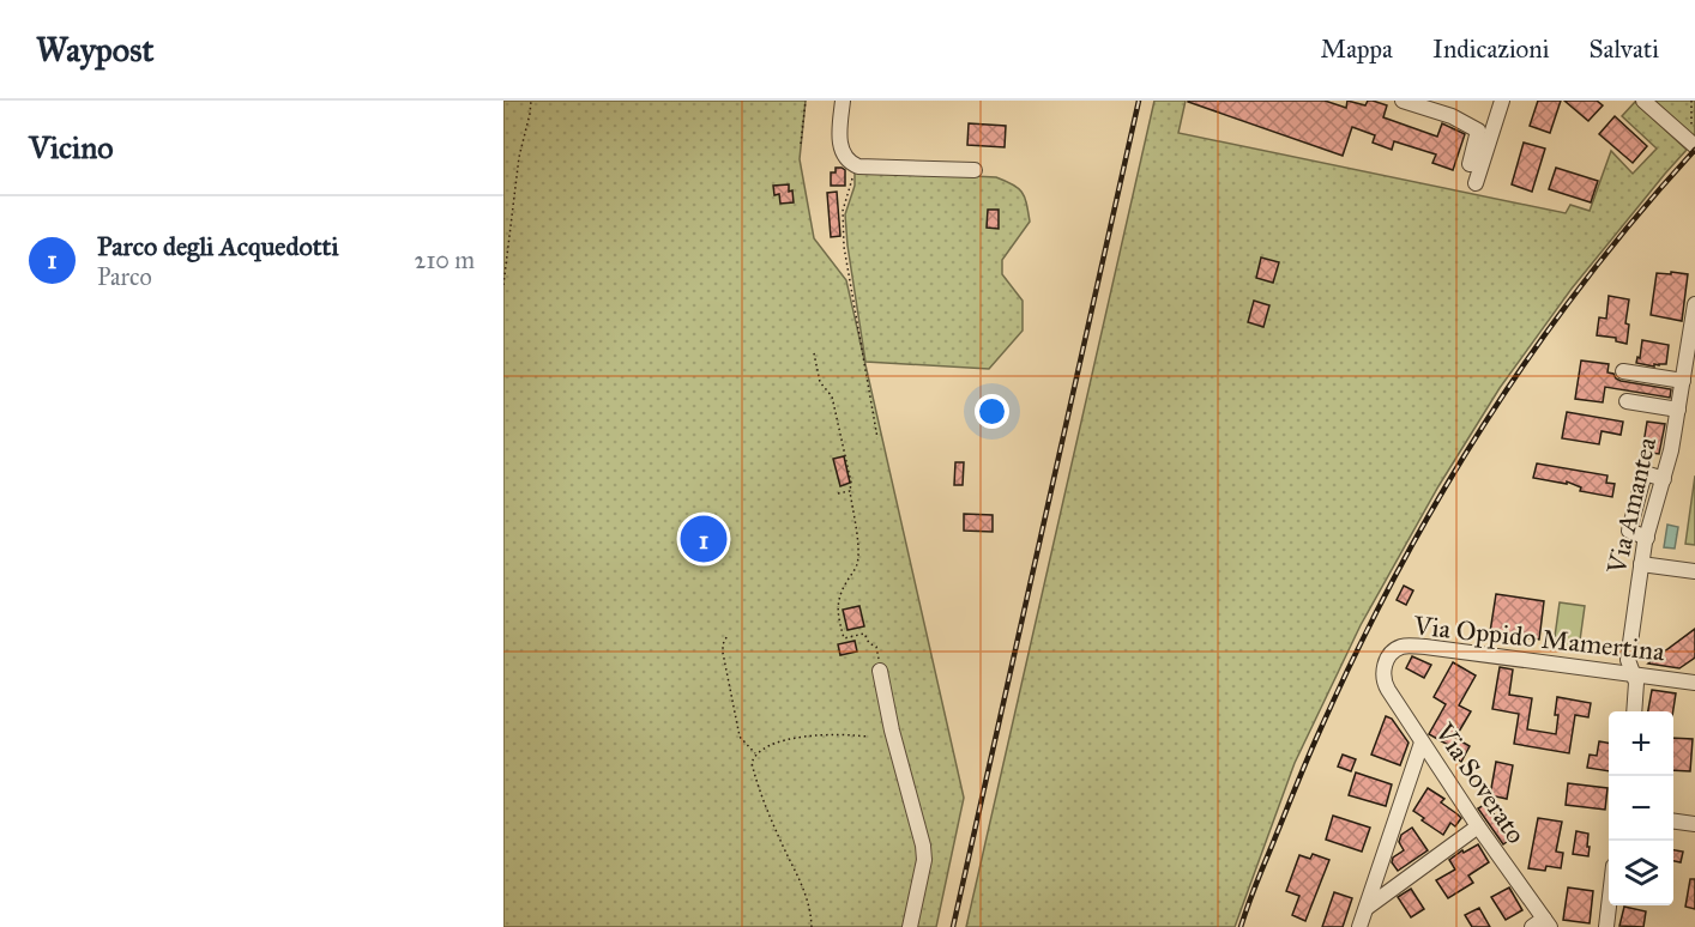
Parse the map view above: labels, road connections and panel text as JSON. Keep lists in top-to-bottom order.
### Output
{
  "streets": {
    "street": ["Via Amantea", "Via Oppido Mamertina", "Via Soverato"]
  },
  "crossings": [
    ["Via Amantea", "Via Oppido Mamertina"],
    ["Via Oppido Mamertina", "Via Soverato"]
  ],
  "page": {
    "header": "Waypost",
    "nav": ["Mappa", "Indicazioni", "Salvati"],
    "heading": "Vicino",
    "list": [
      {
        "mark": "1",
        "name": "Parco degli Acquedotti",
        "note": "Parco",
        "value": "210 m"
      }
    ],
    "pins": "1",
    "map_buttons": ["+", "−"]
  }
}
